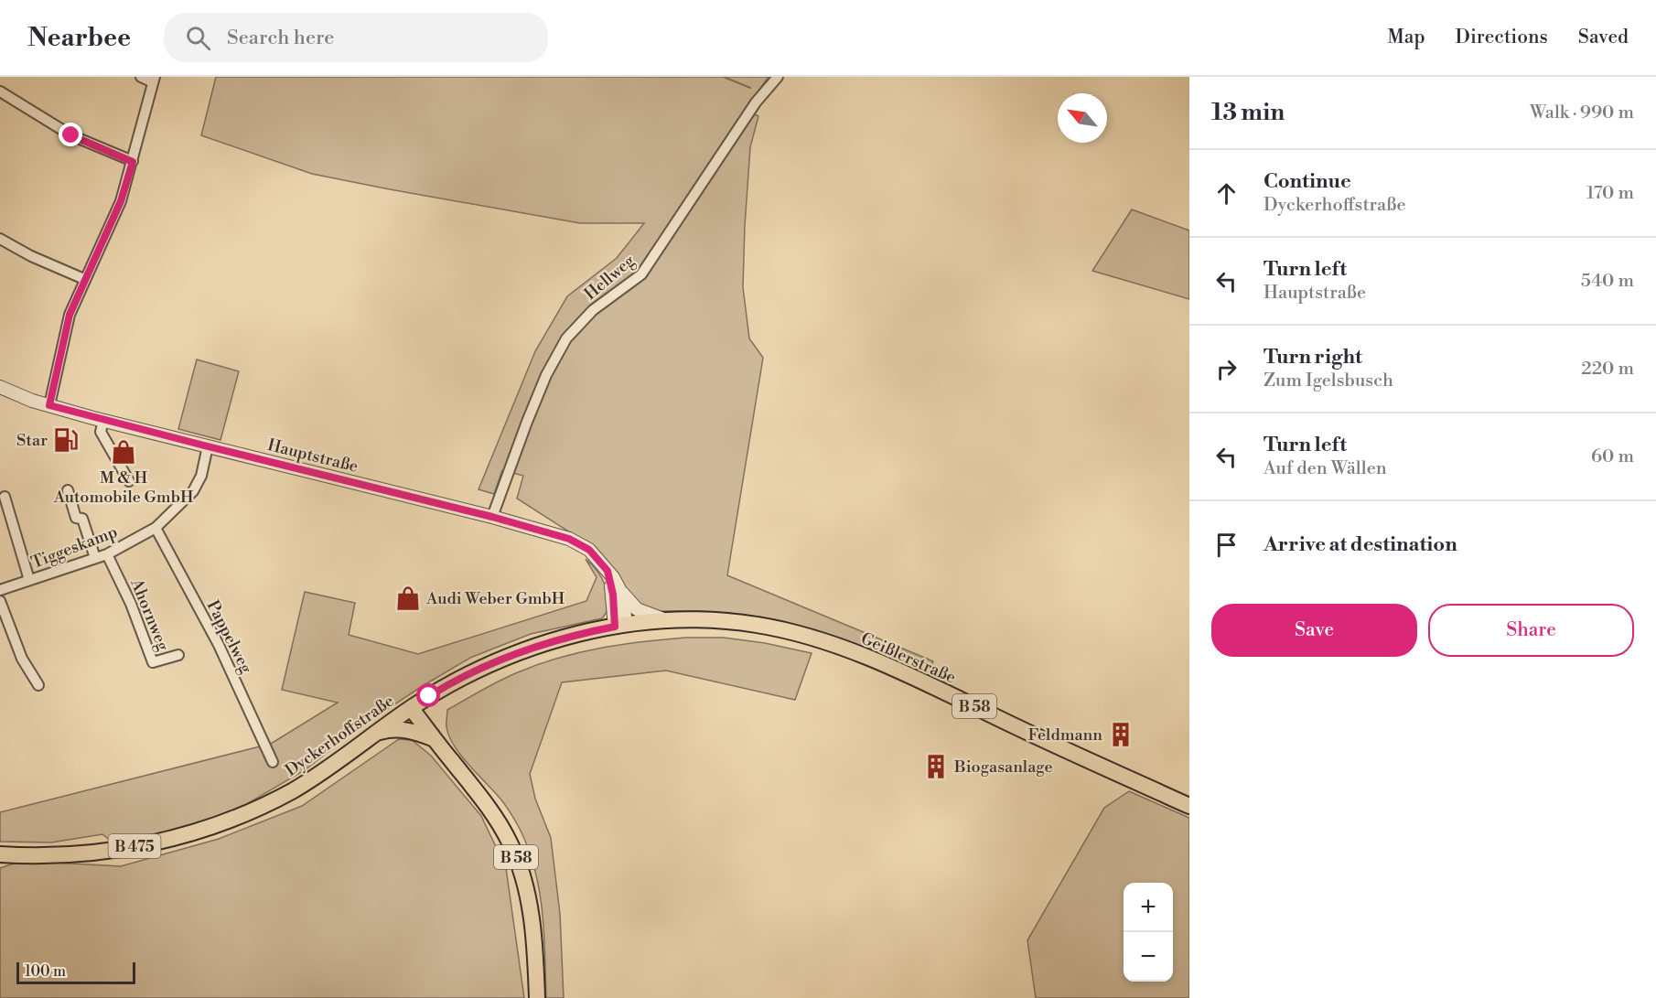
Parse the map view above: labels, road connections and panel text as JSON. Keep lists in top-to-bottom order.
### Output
{
  "streets": {
    "main road": [
      "Geißlerstraße",
      "B 58",
      "Dyckerhoffstraße",
      "B 475"
    ],
    "street": [
      "Hellweg",
      "Hauptstraße",
      "Tiggeskamp",
      "Ahornweg",
      "Pappelweg"
    ]
  },
  "crossings": [
    ["Hellweg", "Hauptstraße"],
    ["Hauptstraße", "Tiggeskamp"],
    ["Hauptstraße", "Geißlerstraße"],
    ["Hauptstraße", "Dyckerhoffstraße"],
    ["Tiggeskamp", "Ahornweg"],
    ["Tiggeskamp", "Pappelweg"],
    ["Geißlerstraße", "Dyckerhoffstraße"],
    ["B 58", "Dyckerhoffstraße"]
  ],
  "places": {
    "fuel station": ["Star"],
    "shop": ["M & H Automobile GmbH", "Audi Weber GmbH"],
    "building": ["Feldmann", "Biogasanlage"]
  },
  "scale_bar": "100 m",
  "north": "top left",
  "page": {
    "header": "Nearbee",
    "search": "Search here",
    "nav": ["Map", "Directions", "Saved"],
    "heading": ["13 min", "Walk · 990 m"],
    "list": [
      ["Continue", "Dyckerhoffstraße", "170 m"],
      ["Turn left", "Hauptstraße", "540 m"],
      ["Turn right", "Zum Igelsbusch", "220 m"],
      ["Turn left", "Auf den Wällen", "60 m"],
      "Arrive at destination"
    ],
    "buttons": ["Save", "Share"],
    "map_buttons": ["+", "−"],
    "scale": "100 m"
  }
}
